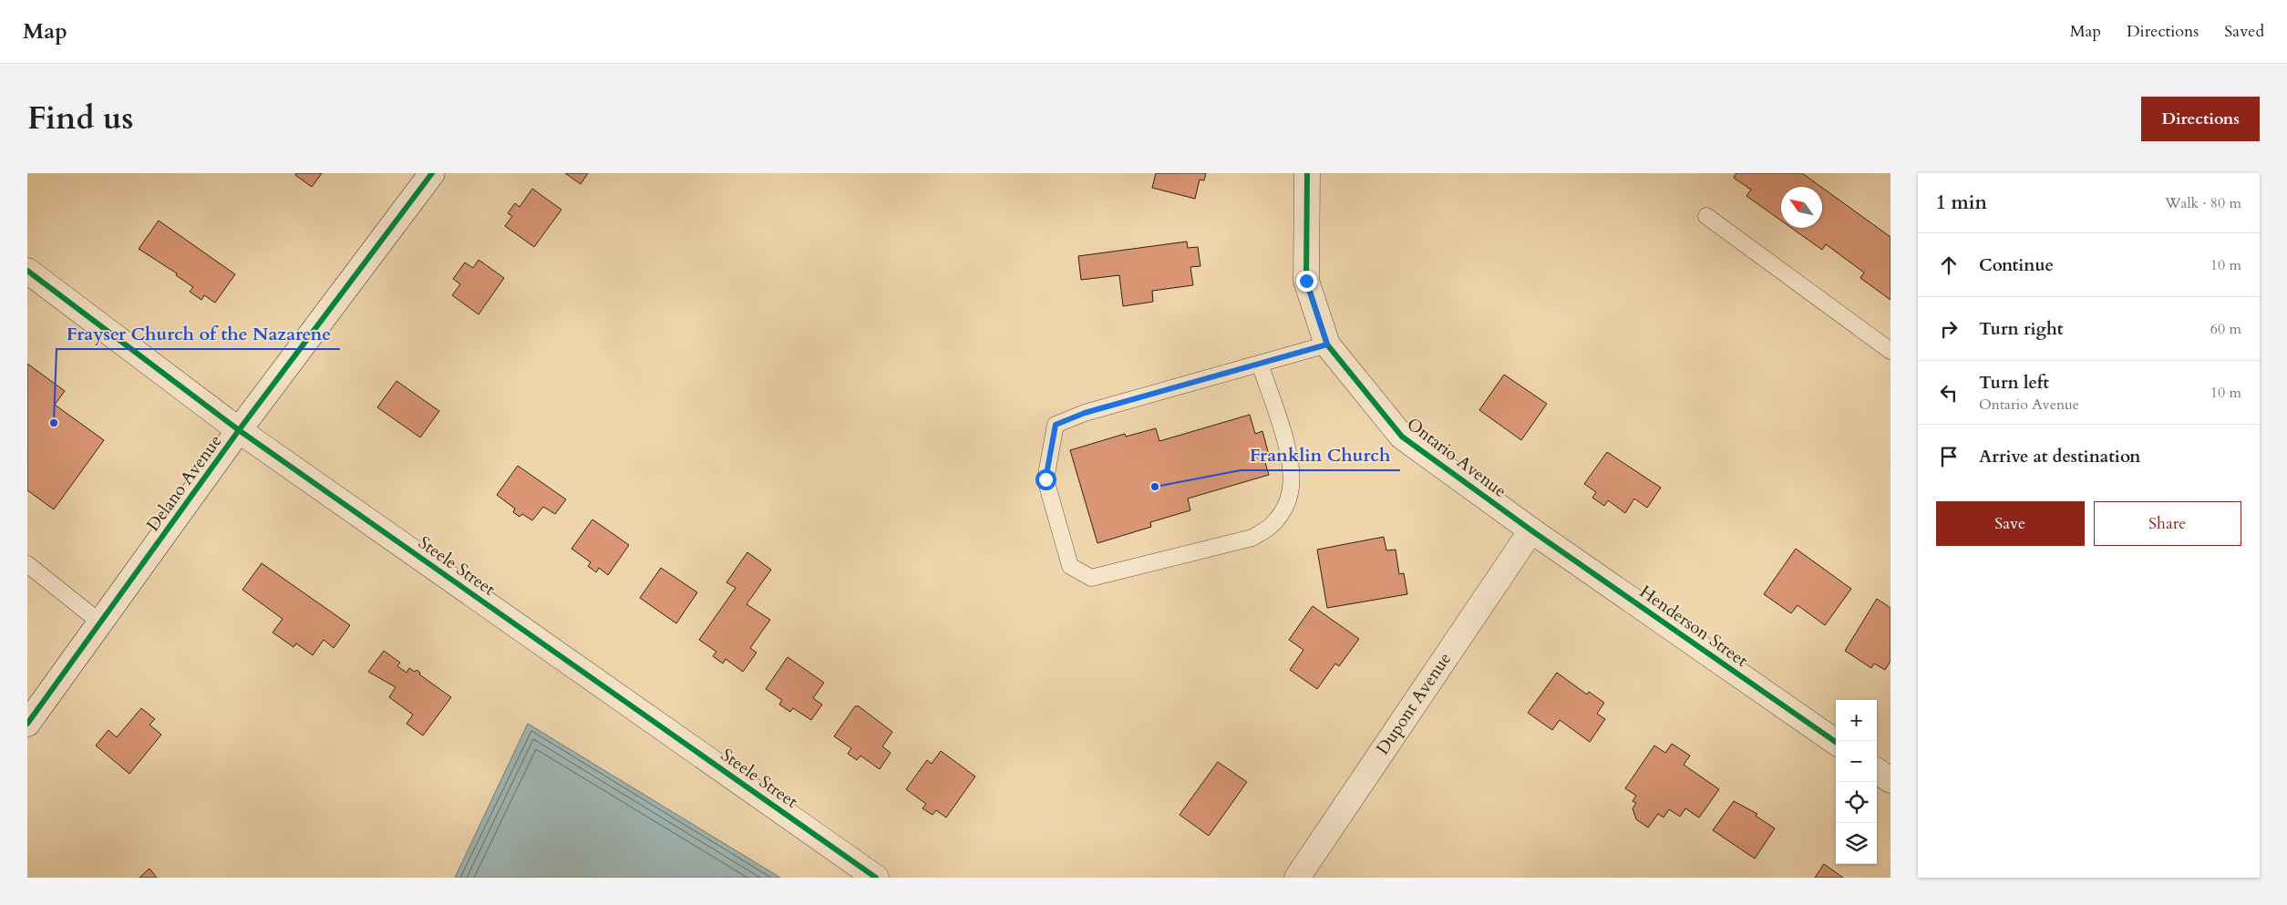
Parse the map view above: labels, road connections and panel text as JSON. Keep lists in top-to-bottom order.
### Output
{
  "streets": {
    "street": [
      "Ontario Avenue",
      "Delano Avenue",
      "Steele Street",
      "Henderson Street",
      "Dupont Avenue"
    ]
  },
  "crossings": [
    ["Ontario Avenue", "Henderson Street"],
    ["Ontario Avenue", "Dupont Avenue"],
    ["Delano Avenue", "Steele Street"],
    ["Henderson Street", "Dupont Avenue"]
  ],
  "places": ["Frayser Church of the Nazarene", "Franklin Church"],
  "north": "top left",
  "page": {
    "header": "Map",
    "nav": ["Map", "Directions", "Saved"],
    "title": "Find us",
    "buttons": [
      "Directions",
      ["Save", "Share"]
    ],
    "heading": ["1 min", "Walk · 80 m"],
    "list": [
      ["Continue", "10 m"],
      ["Turn right", "60 m"],
      ["Turn left", "Ontario Avenue", "10 m"],
      "Arrive at destination"
    ],
    "map_buttons": ["+", "−"]
  }
}
